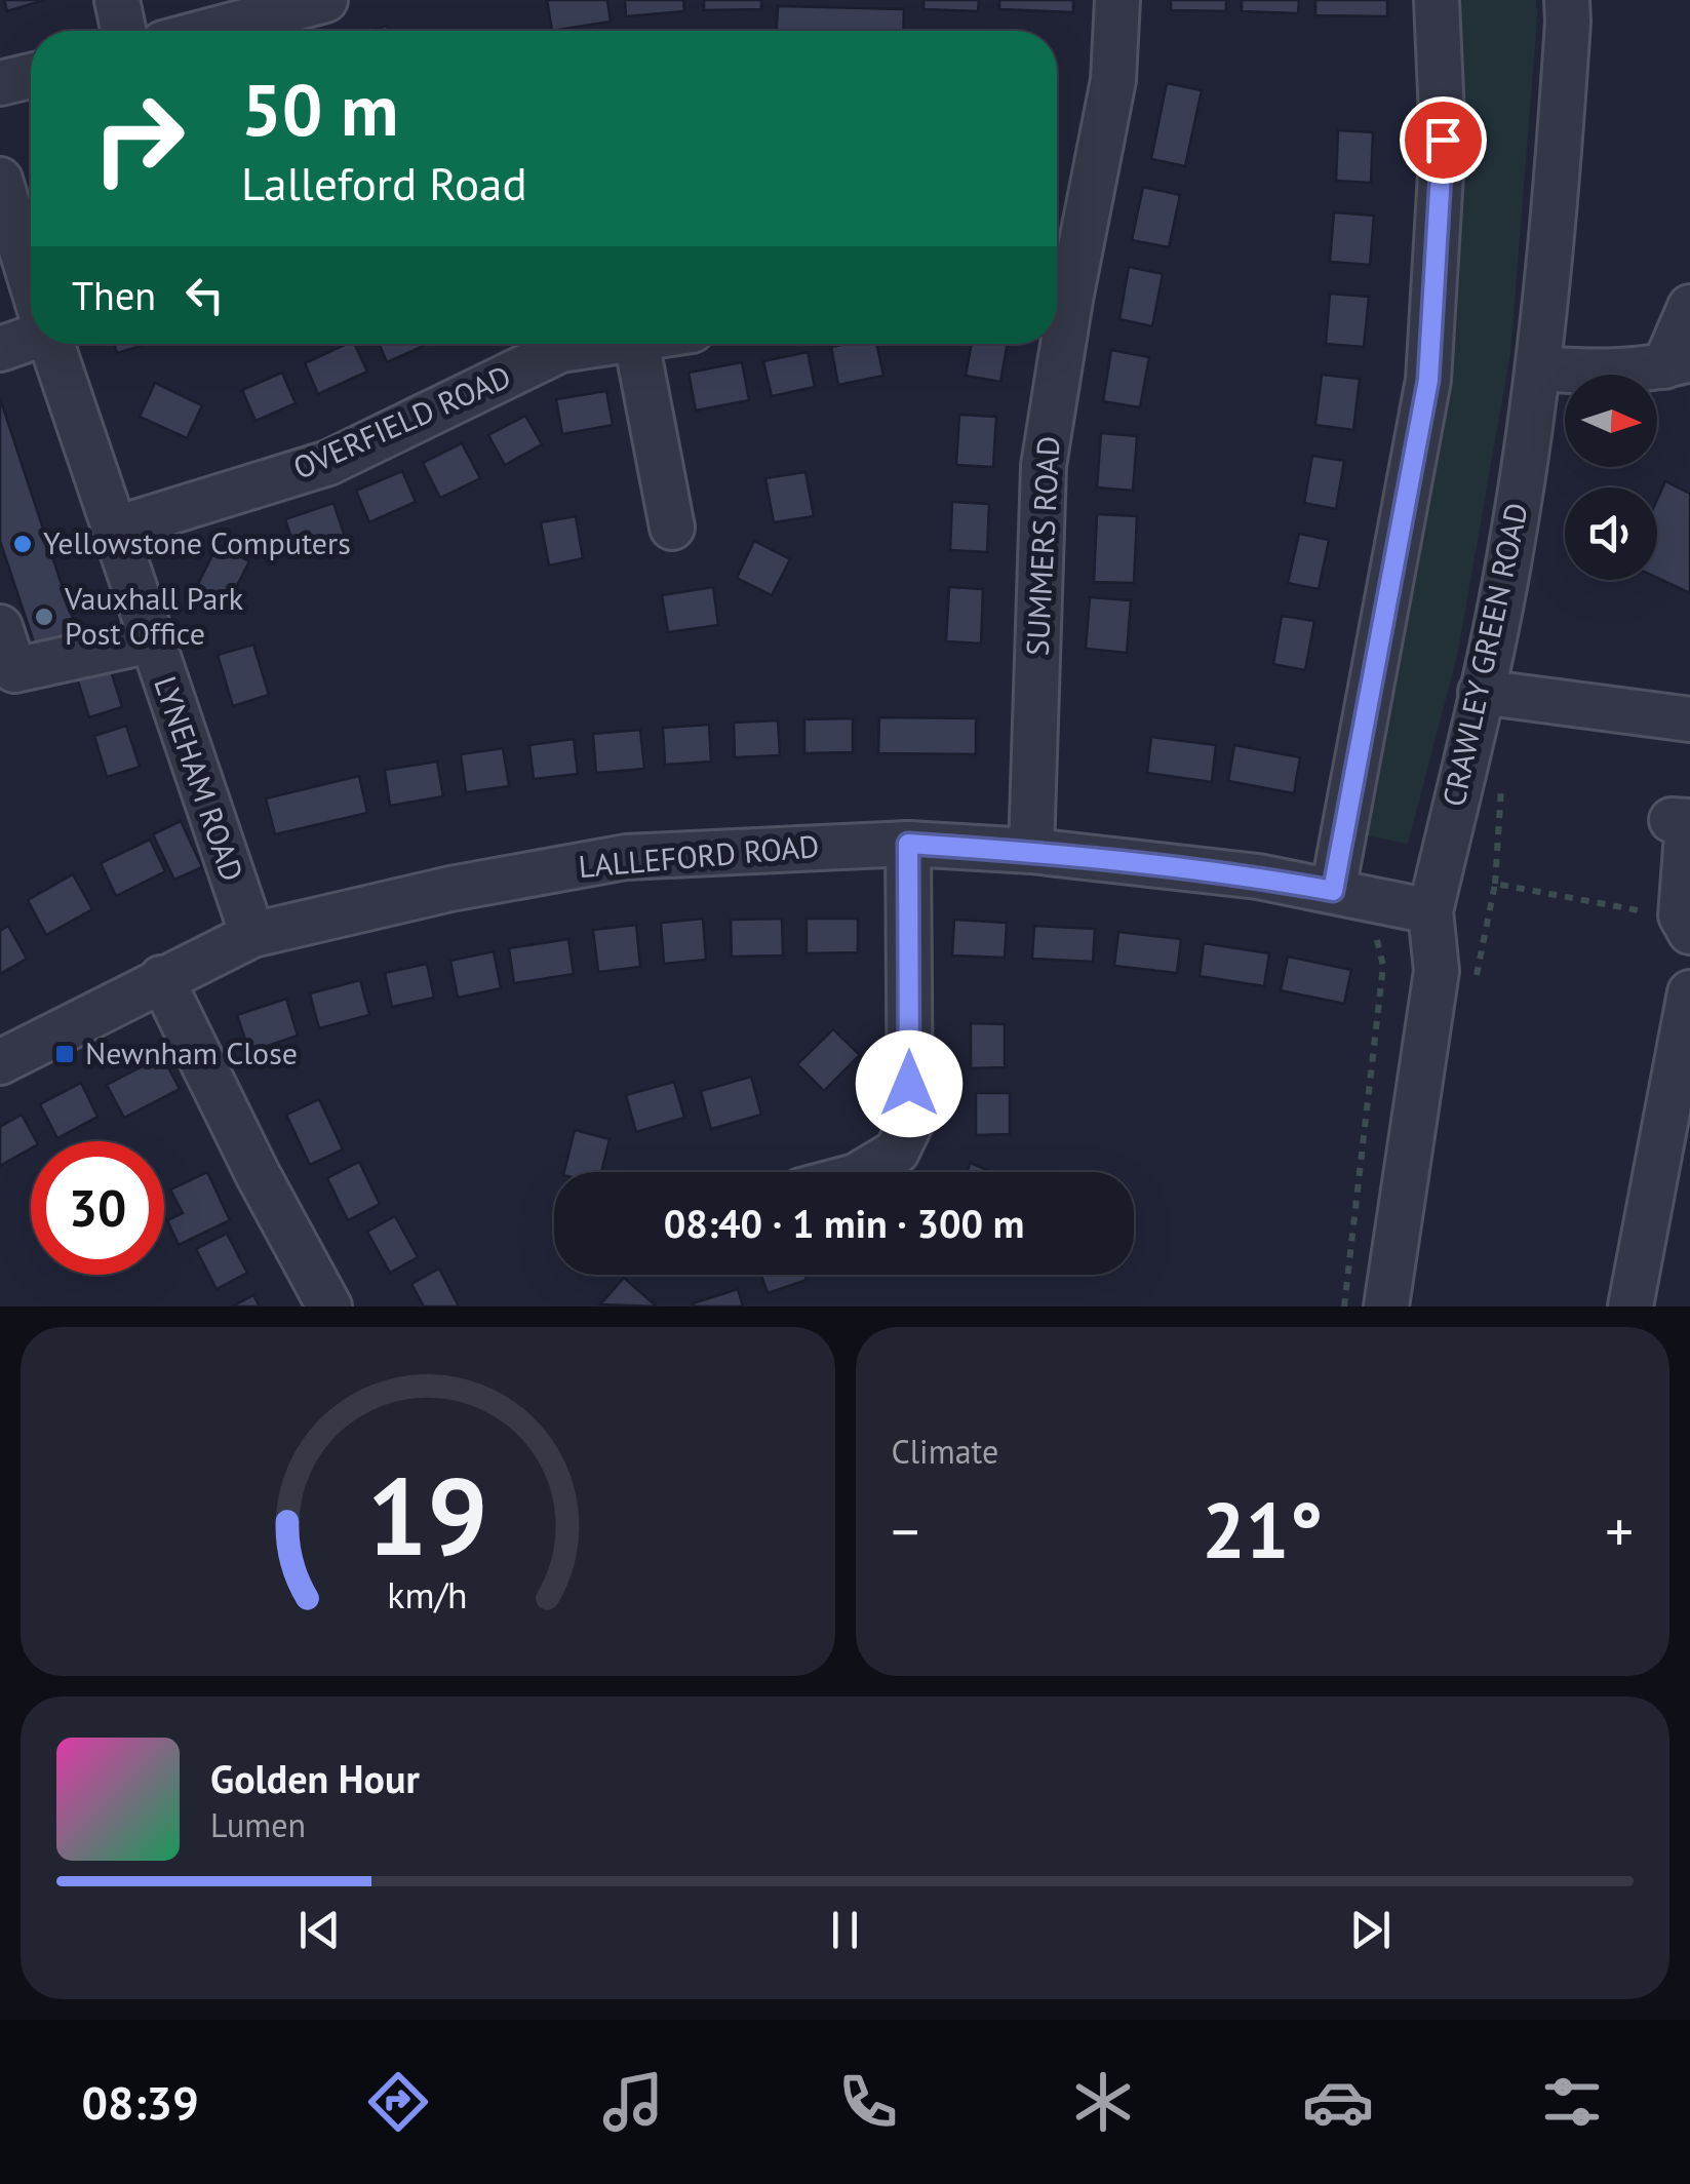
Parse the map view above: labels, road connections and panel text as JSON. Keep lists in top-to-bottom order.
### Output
{
  "streets": {
    "street": [
      "OVERFIELD ROAD",
      "SUMMERS ROAD",
      "CRAWLEY GREEN ROAD",
      "LYNEHAM ROAD",
      "LALLEFORD ROAD"
    ]
  },
  "crossings": [
    ["OVERFIELD ROAD", "LYNEHAM ROAD"],
    ["SUMMERS ROAD", "LALLEFORD ROAD"],
    ["CRAWLEY GREEN ROAD", "LALLEFORD ROAD"],
    ["LYNEHAM ROAD", "LALLEFORD ROAD"]
  ],
  "places": {
    "other": ["Yellowstone Computers", "Vauxhall Park Post Office"],
    "transit": ["Newnham Close"]
  },
  "north": "right",
  "page": {
    "turn": ["50 m", "Lalleford Road"],
    "then": "Then",
    "limit": "30",
    "trip": "08:40 · 1 min · 300 m",
    "tile": "Climate",
    "heat": ["−", "21°", "+"],
    "song": ["Golden Hour", "Lumen"],
    "tabs": "08:39",
    "gauge": ["19", "km/h"]
  }
}
